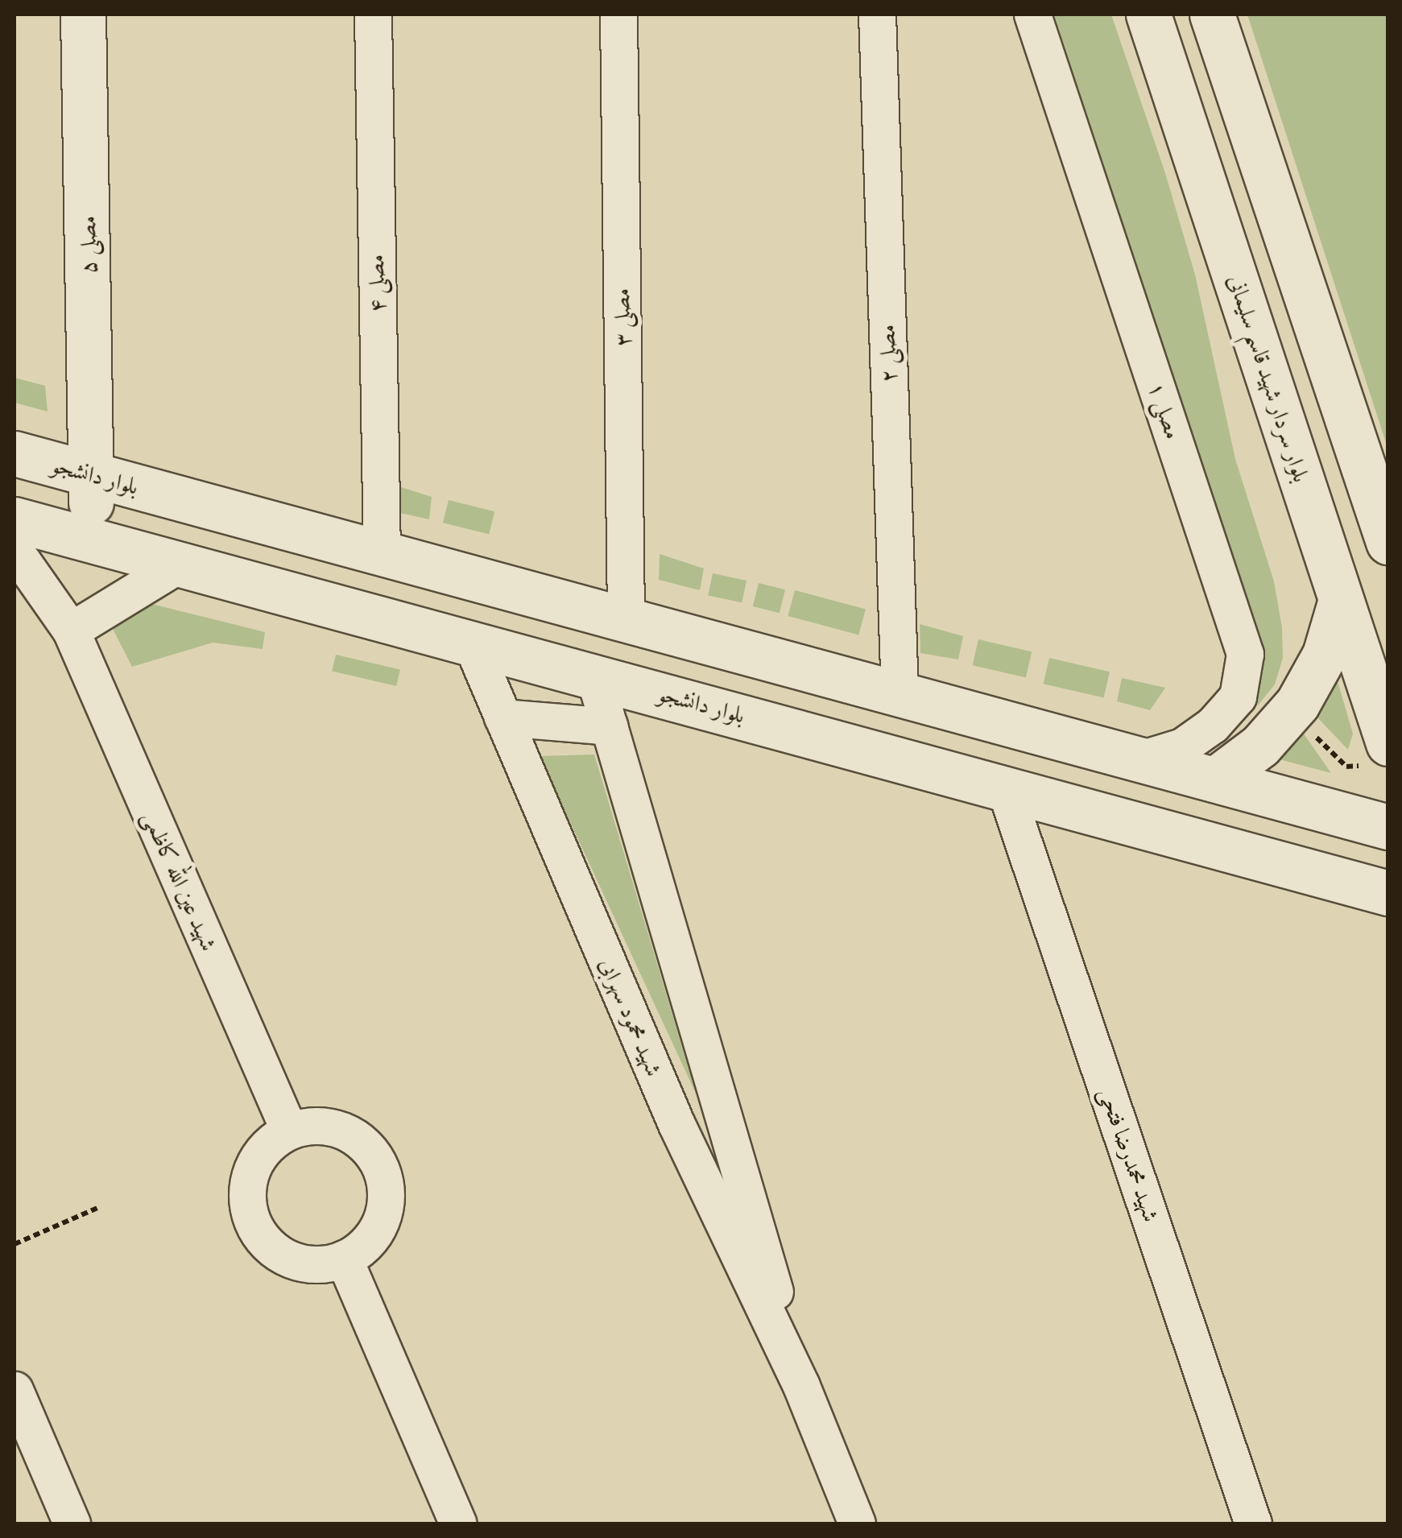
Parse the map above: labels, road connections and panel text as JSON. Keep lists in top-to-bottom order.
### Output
{
  "streets": {
    "main road": ["مصلی ۵", "بلوار سردار شهید قاسم سلیمانی", "بلوار دانشجو"],
    "street": [
      "مصلی ۴",
      "مصلی ۳",
      "مصلی ۲",
      "مصلی ۱",
      "شهید عین الله کاظمی",
      "شهید محمود سهرابی",
      "شهید محمدرضا فتحی"
    ]
  },
  "crossings": [
    ["مصلی ۵", "بلوار دانشجو"],
    ["مصلی ۴", "بلوار دانشجو"],
    ["مصلی ۳", "بلوار دانشجو"],
    ["مصلی ۲", "بلوار دانشجو"],
    ["مصلی ۱", "بلوار دانشجو"],
    ["بلوار دانشجو", "شهید محمود سهرابی"],
    ["بلوار دانشجو", "شهید محمدرضا فتحی"]
  ]
}
